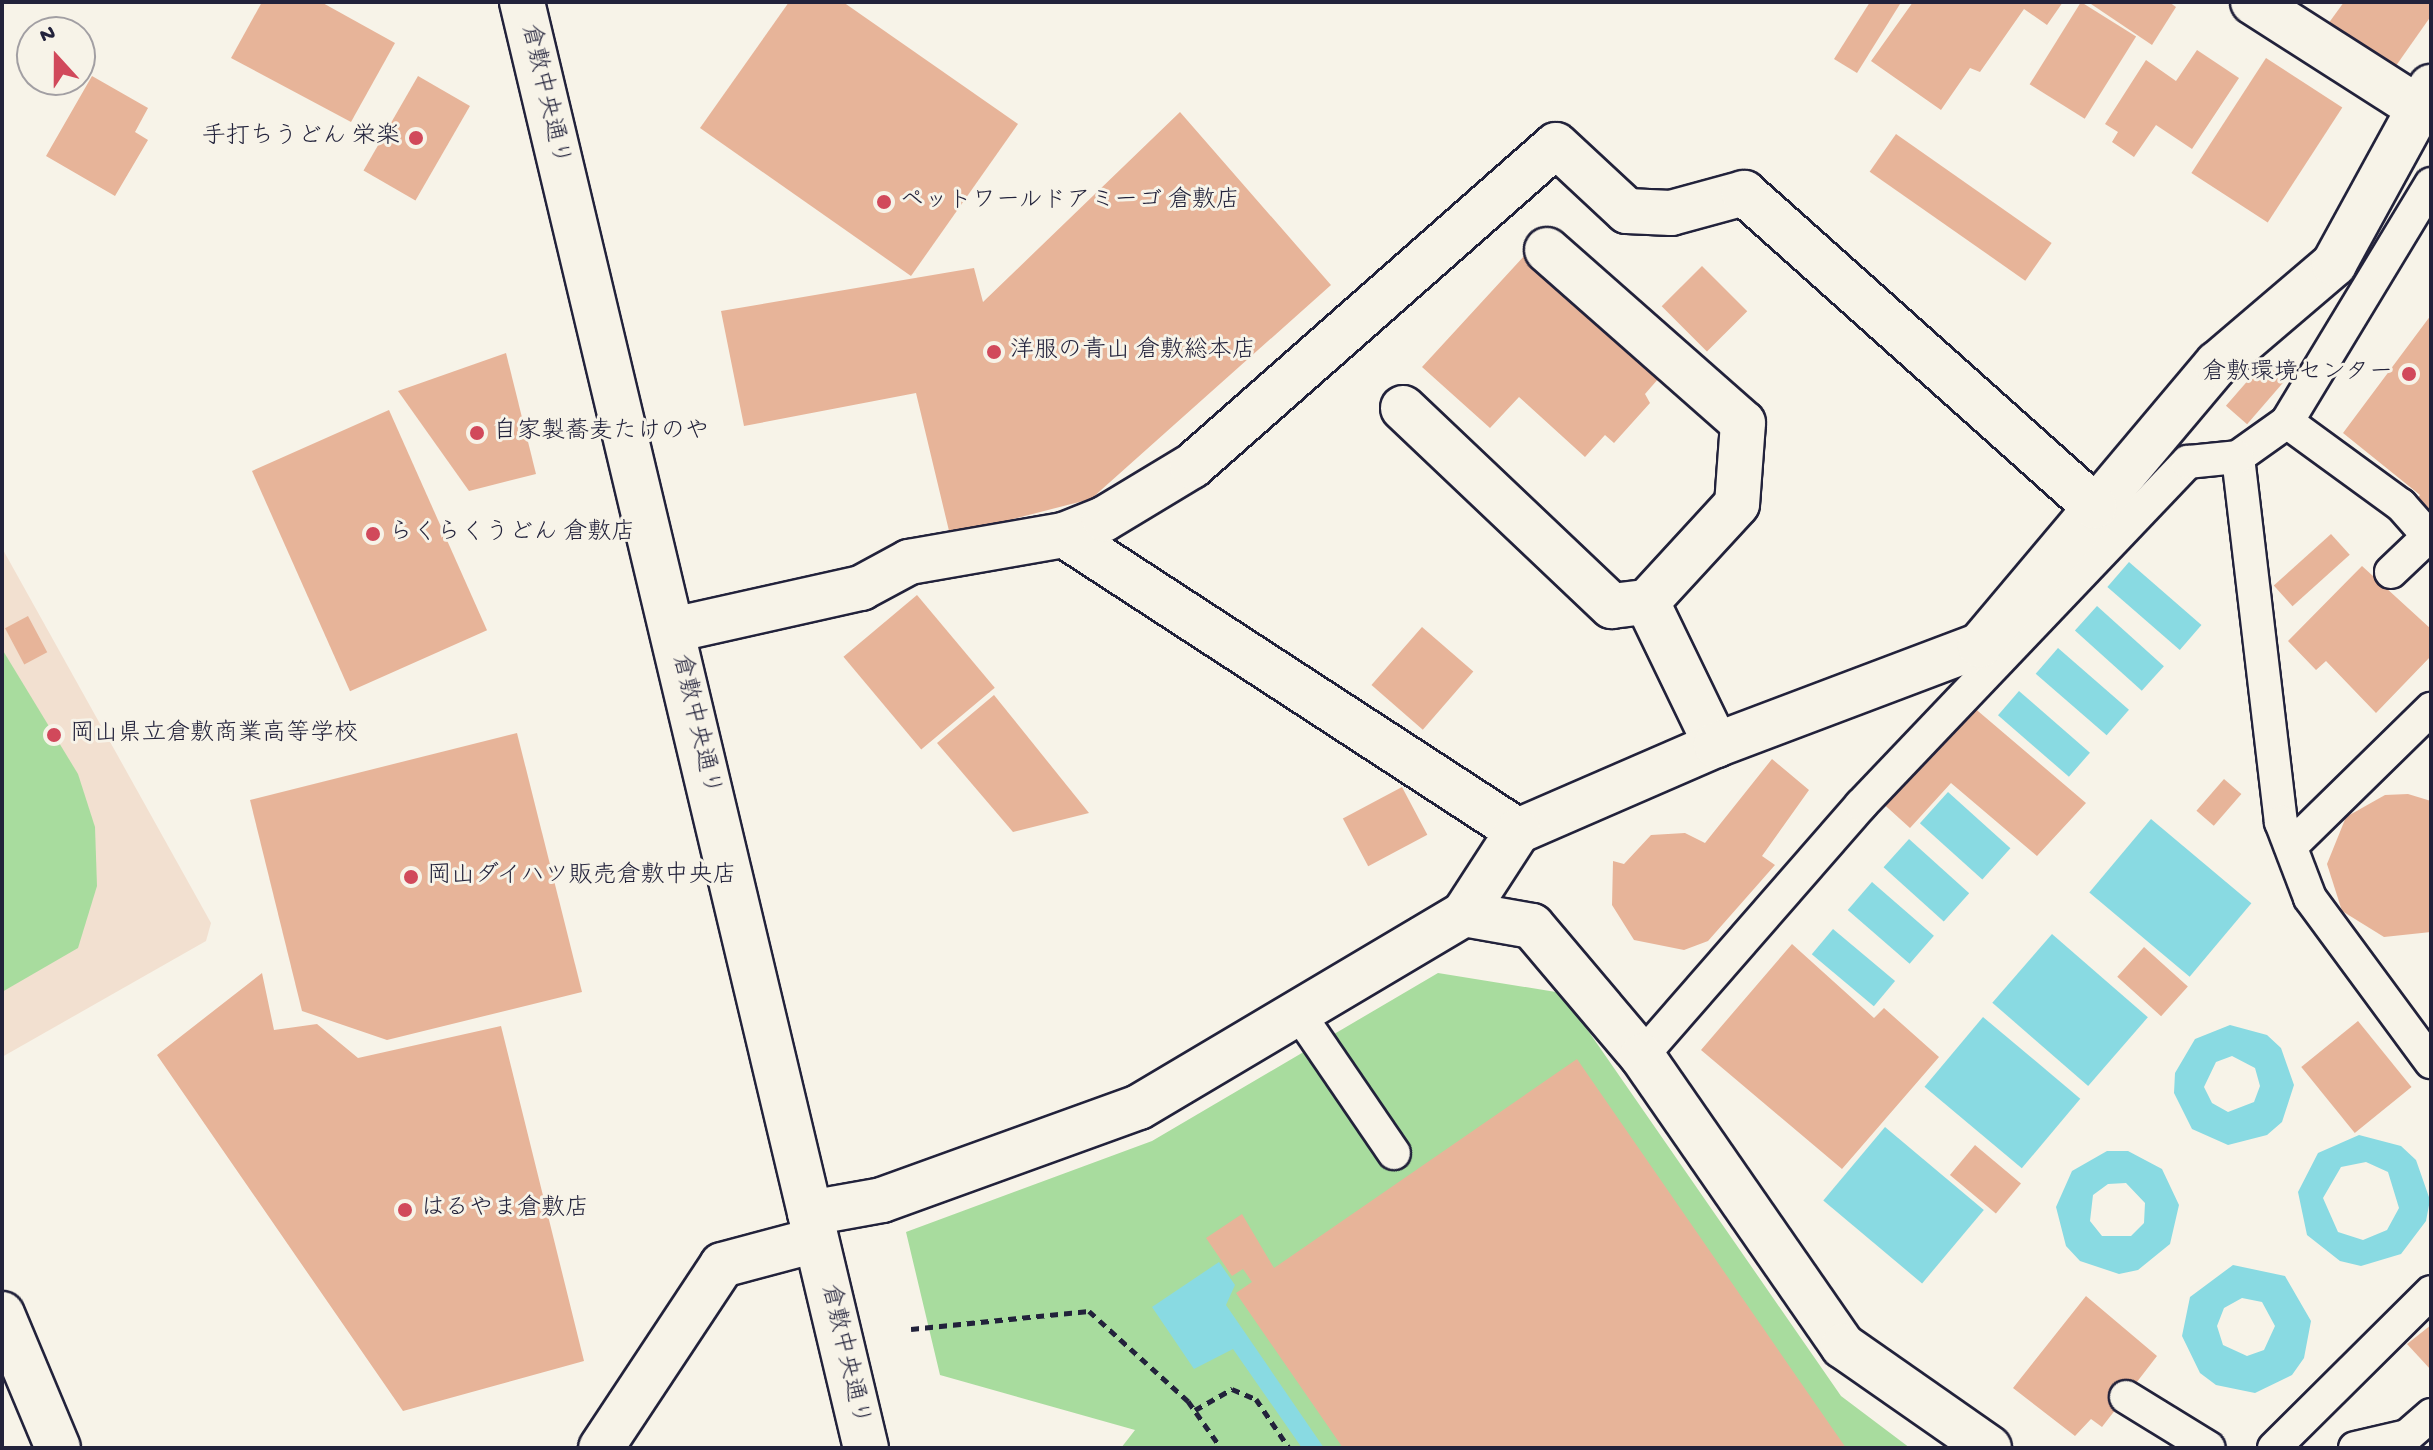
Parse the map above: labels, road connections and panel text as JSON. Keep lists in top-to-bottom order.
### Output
{
  "streets": {
    "street": ["倉敷中央通り"]
  },
  "places": [
    "手打ちうどん 栄楽",
    "ペットワールドアミーゴ 倉敷店",
    "洋服の青山 倉敷総本店",
    "倉敷環境センター",
    "自家製蕎麦たけのや",
    "らくらくうどん 倉敷店",
    "岡山県立倉敷商業高等学校",
    "岡山ダイハツ販売倉敷中央店",
    "はるやま倉敷店"
  ],
  "north": "top"
}
